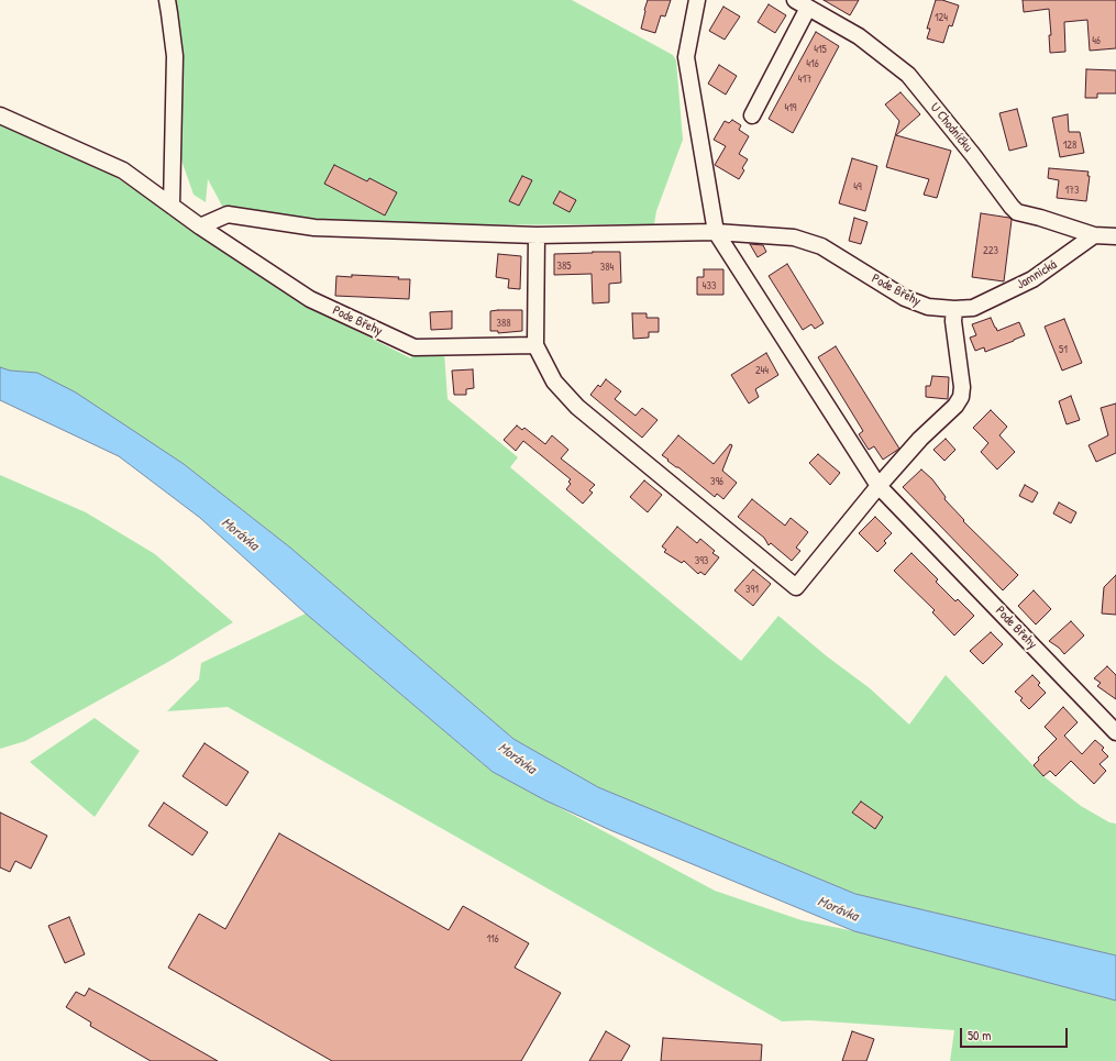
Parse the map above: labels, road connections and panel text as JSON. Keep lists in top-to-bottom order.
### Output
{
  "streets": {
    "street": ["U Chodníčku", "Jamnická", "Pode Břehy"]
  },
  "crossings": [
    ["U Chodníčku", "Jamnická"],
    ["Jamnická", "Pode Břehy"]
  ],
  "water": ["Morávka"],
  "house_numbers": [
    "124",
    "46",
    "415",
    "416",
    "417",
    "419",
    "128",
    "49",
    "173",
    "223",
    "385",
    "384",
    "433",
    "388",
    "51",
    "244",
    "396",
    "393",
    "391",
    "116"
  ],
  "scale_bar": "50 m"
}
